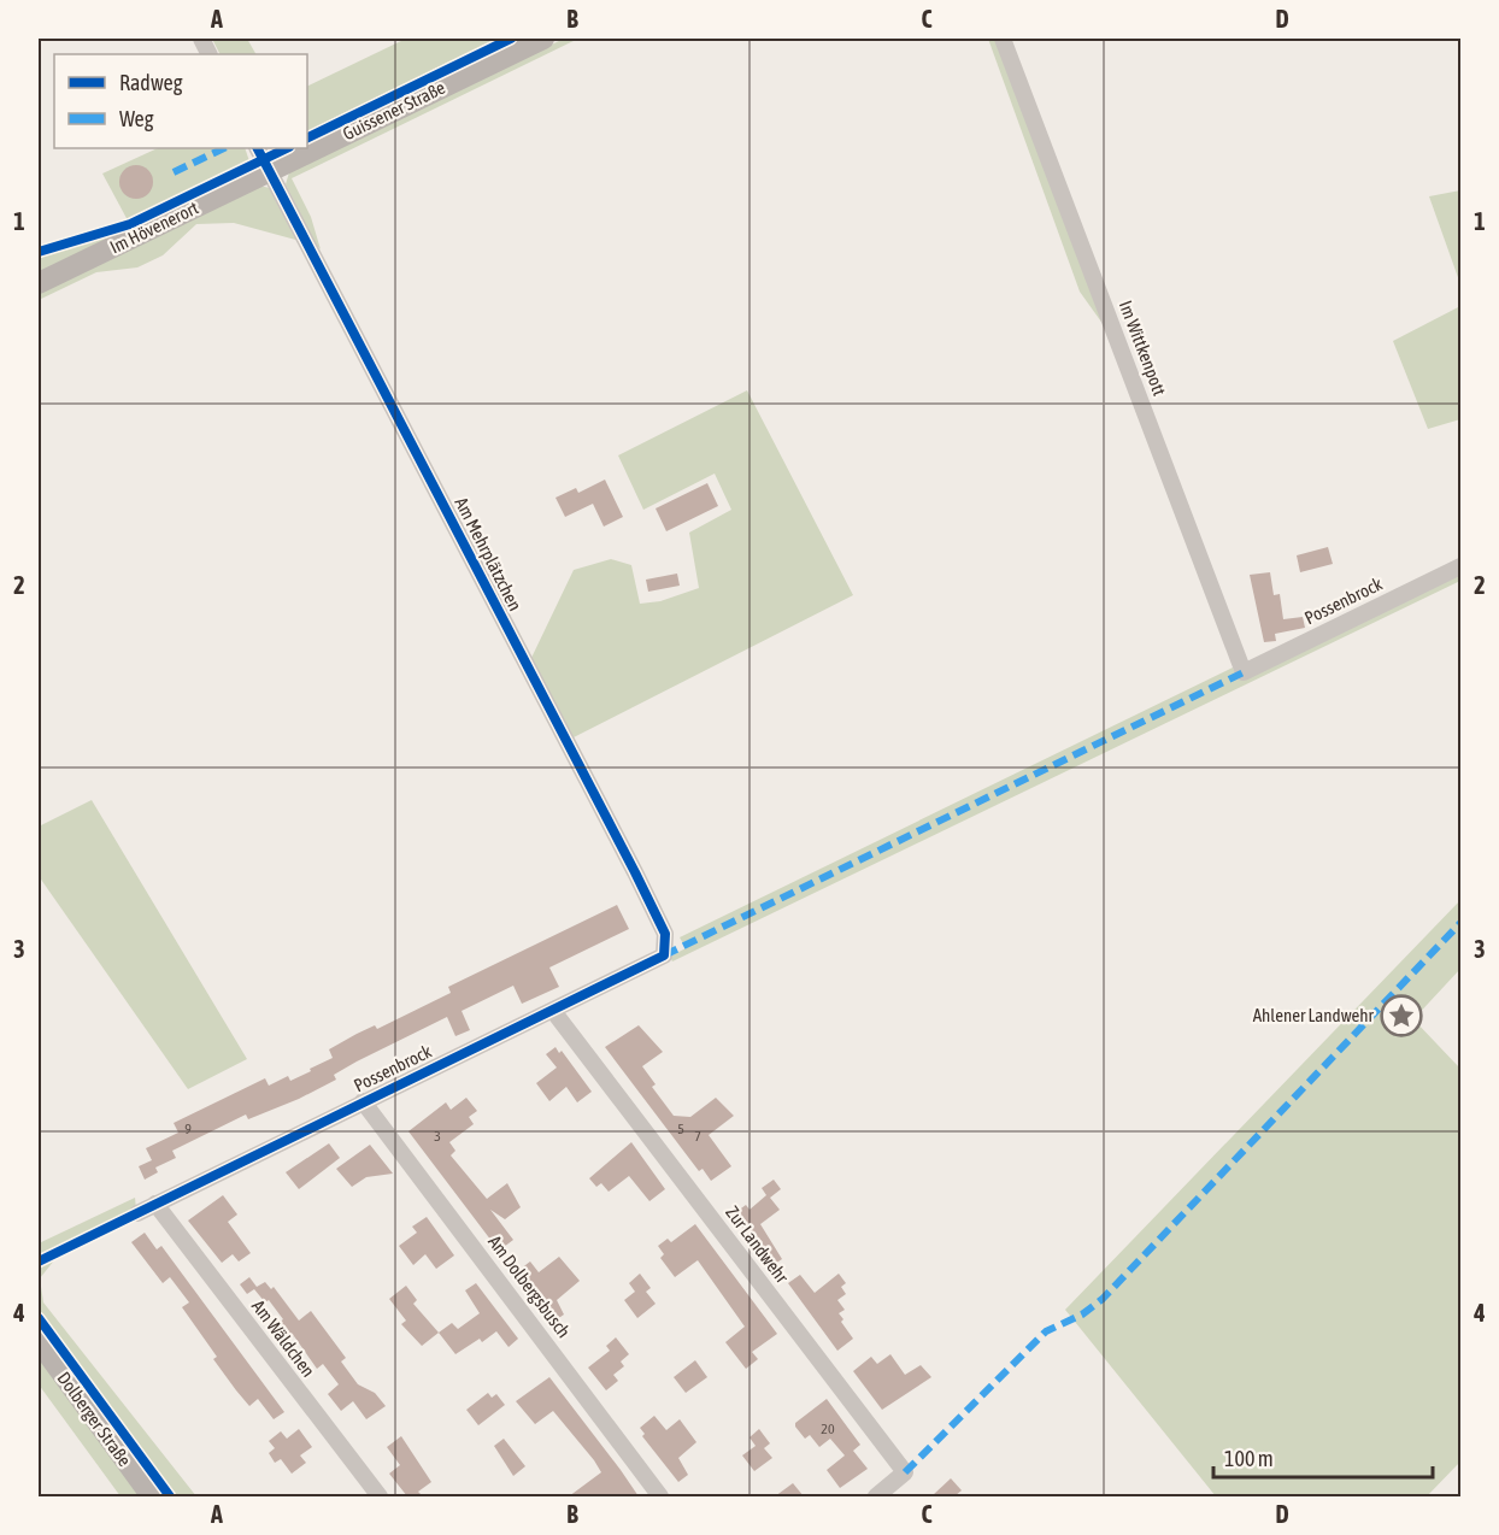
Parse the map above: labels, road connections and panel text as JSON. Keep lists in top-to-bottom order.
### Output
{
  "streets": {
    "street": [
      "Guissener Straße",
      "Im Hövenerort",
      "Im Wittkenpott",
      "Am Mehrplätzchen",
      "Possenbrock",
      "Zur Landwehr",
      "Am Dolbergsbusch",
      "Am Wäldchen",
      "Dolberger Straße"
    ]
  },
  "crossings": [
    ["Guissener Straße", "Im Hövenerort"],
    ["Guissener Straße", "Am Mehrplätzchen"],
    ["Im Hövenerort", "Am Mehrplätzchen"],
    ["Im Wittkenpott", "Possenbrock"],
    ["Am Mehrplätzchen", "Possenbrock"],
    ["Possenbrock", "Zur Landwehr"],
    ["Possenbrock", "Am Dolbergsbusch"],
    ["Possenbrock", "Am Wäldchen"]
  ],
  "places": {
    "place": ["Ahlener Landwehr"]
  },
  "house_numbers": [
    "9",
    "5",
    "3",
    "7",
    "20"
  ],
  "legend": ["Radweg", "Weg"],
  "scale_bar": "100 m",
  "grid": {
    "columns": [
      "A",
      "B",
      "C",
      "D"
    ],
    "rows": [
      "1",
      "2",
      "3",
      "4"
    ]
  }
}
